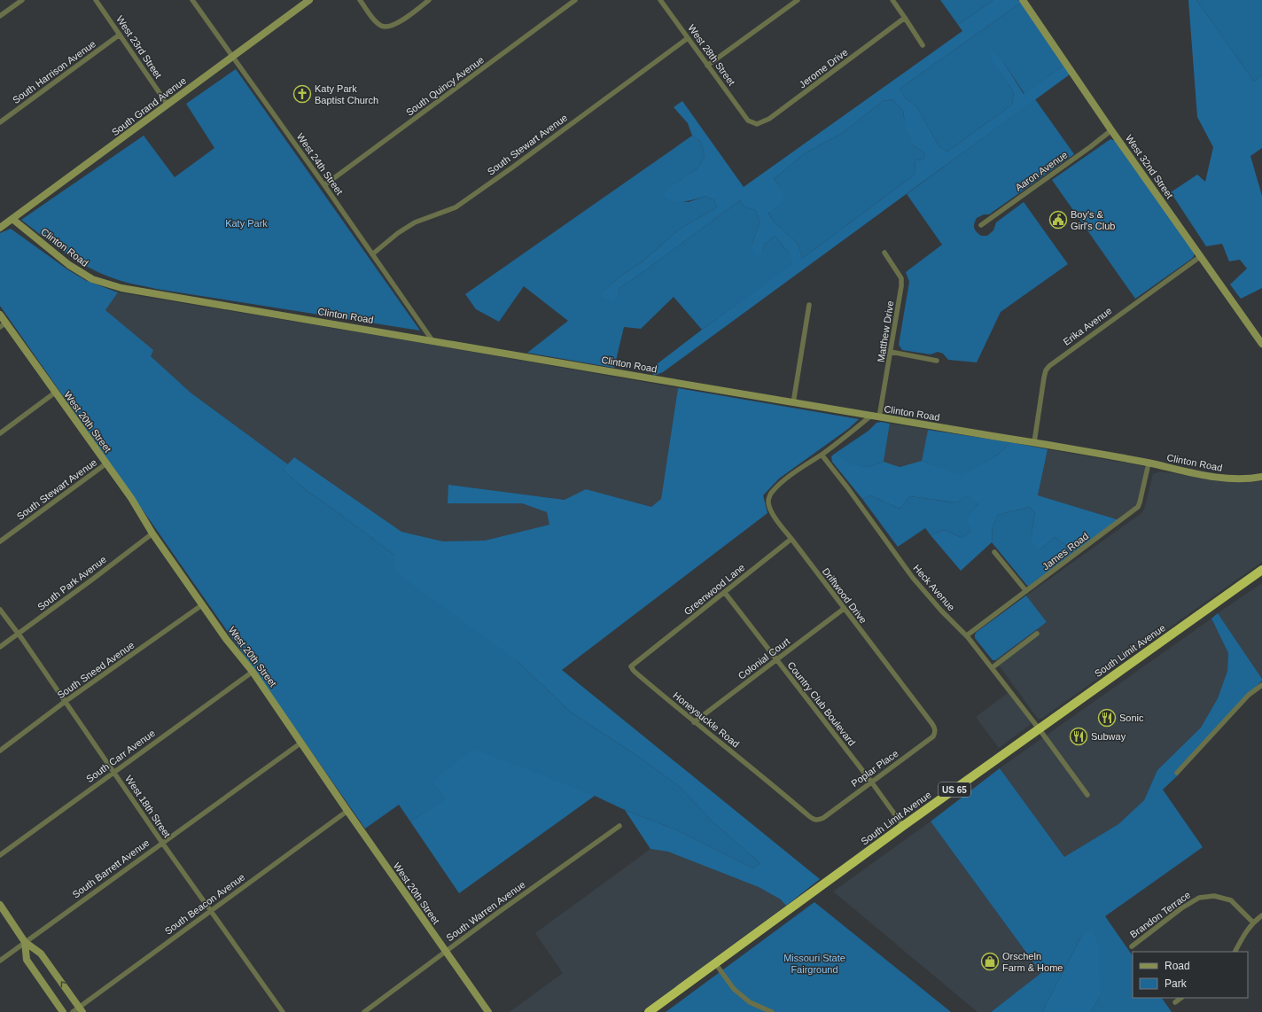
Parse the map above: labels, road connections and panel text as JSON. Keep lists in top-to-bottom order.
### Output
{
  "streets": {
    "highway": ["South Limit Avenue", "US 65"],
    "street": [
      "West 23rd Street",
      "West 28th Street",
      "Jerome Drive",
      "South Harrison Avenue",
      "South Quincy Avenue",
      "South Grand Avenue",
      "South Stewart Avenue",
      "West 24th Street",
      "West 32nd Street",
      "Aaron Avenue",
      "Clinton Road",
      "Erika Avenue",
      "Matthew Drive",
      "West 20th Street",
      "James Road",
      "South Park Avenue",
      "Heck Avenue",
      "Greenwood Lane",
      "Driftwood Drive",
      "Colonial Court",
      "South Sneed Avenue",
      "Country Club Boulevard",
      "Honeysuckle Road",
      "South Carr Avenue",
      "Poplar Place",
      "West 18th Street",
      "South Barrett Avenue",
      "South Beacon Avenue",
      "South Warren Avenue",
      "Brandon Terrace"
    ]
  },
  "crossings": [
    ["West 23rd Street", "South Harrison Avenue"],
    ["West 23rd Street", "South Grand Avenue"],
    ["West 28th Street", "Jerome Drive"],
    ["West 28th Street", "South Stewart Avenue"],
    ["South Quincy Avenue", "West 24th Street"],
    ["South Grand Avenue", "West 24th Street"],
    ["South Grand Avenue", "Clinton Road"],
    ["South Stewart Avenue", "West 24th Street"],
    ["South Stewart Avenue", "West 20th Street"],
    ["West 24th Street", "Clinton Road"],
    ["West 32nd Street", "Aaron Avenue"],
    ["West 32nd Street", "Erika Avenue"],
    ["Clinton Road", "Erika Avenue"],
    ["Clinton Road", "Matthew Drive"],
    ["Clinton Road", "James Road"],
    ["West 20th Street", "South Park Avenue"],
    ["West 20th Street", "South Sneed Avenue"],
    ["West 20th Street", "South Carr Avenue"],
    ["West 20th Street", "South Barrett Avenue"],
    ["West 20th Street", "South Beacon Avenue"],
    ["West 20th Street", "South Warren Avenue"],
    ["James Road", "Heck Avenue"],
    ["South Park Avenue", "West 18th Street"],
    ["Heck Avenue", "Driftwood Drive"],
    ["Heck Avenue", "South Limit Avenue"],
    ["Greenwood Lane", "Driftwood Drive"],
    ["Greenwood Lane", "Country Club Boulevard"],
    ["Greenwood Lane", "Honeysuckle Road"],
    ["Driftwood Drive", "Colonial Court"],
    ["Driftwood Drive", "Poplar Place"],
    ["South Limit Avenue", "Country Club Boulevard"],
    ["Colonial Court", "Country Club Boulevard"],
    ["Colonial Court", "Honeysuckle Road"],
    ["South Sneed Avenue", "West 18th Street"],
    ["Country Club Boulevard", "Poplar Place"],
    ["Honeysuckle Road", "Poplar Place"],
    ["South Carr Avenue", "West 18th Street"],
    ["West 18th Street", "South Barrett Avenue"],
    ["West 18th Street", "South Beacon Avenue"]
  ],
  "parks": ["Katy Park", "Missouri State Fairground"],
  "places": {
    "church": ["Katy Park Baptist Church"],
    "public building": ["Boy's & Girl's Club"],
    "restaurant": ["Sonic", "Subway"],
    "shop": ["Orscheln Farm & Home"]
  },
  "legend": ["Road", "Park"]
}
